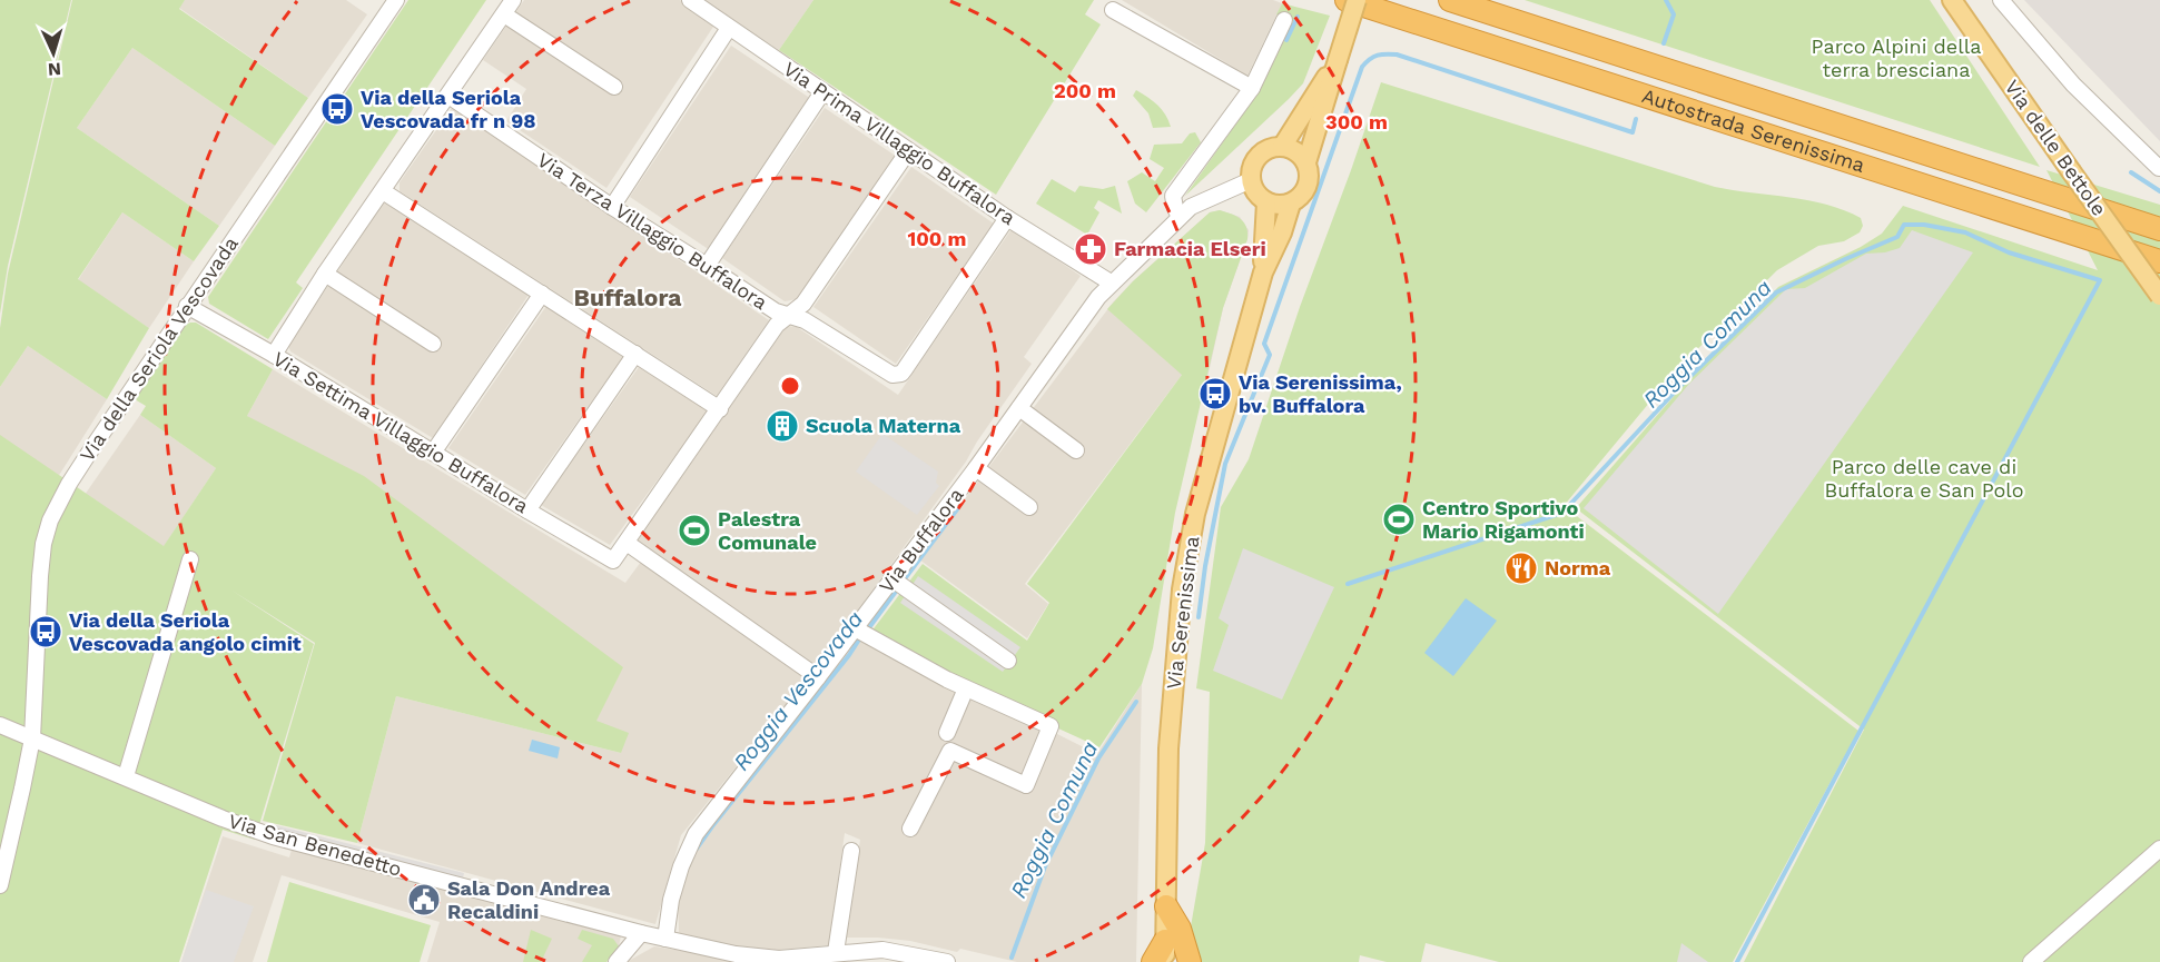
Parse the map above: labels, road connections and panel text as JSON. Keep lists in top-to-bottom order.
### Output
{
  "streets": {
    "highway": ["Autostrada Serenissima"],
    "main road": ["Via delle Bettole", "Via Serenissima"],
    "street": [
      "Via Prima Villaggio Buffalora",
      "Via Terza Villaggio Buffalora",
      "Via della Seriola Vescovada",
      "Via Settima Villaggio Buffalora",
      "Via Buffalora",
      "Via San Benedetto"
    ]
  },
  "crossings": [
    ["Via Prima Villaggio Buffalora", "Via Terza Villaggio Buffalora"],
    ["Via Prima Villaggio Buffalora", "Via Buffalora"],
    ["Via della Seriola Vescovada", "Via Settima Villaggio Buffalora"],
    ["Via della Seriola Vescovada", "Via San Benedetto"],
    ["Via Buffalora", "Via Serenissima"],
    ["Via Buffalora", "Via San Benedetto"]
  ],
  "districts": ["Buffalora"],
  "water": ["Roggia Comuna", "Roggia Vescovada"],
  "parks": ["Parco Alpini della terra bresciana", "Parco delle cave di Buffalora e San Polo"],
  "places": {
    "bus stop": ["Via della Seriola Vescovada fr n 98", "Via Serenissima, bv. Buffalora", "Via della Seriola Vescovada angolo cimit"],
    "pharmacy": ["Farmacia Elseri"],
    "building": ["Scuola Materna"],
    "sports": ["Centro Sportivo Mario Rigamonti", "Palestra Comunale"],
    "restaurant": ["Norma"],
    "public building": ["Sala Don Andrea Recaldini"]
  },
  "north": "bottom",
  "rings": ["200 m", "300 m", "100 m"]
}
